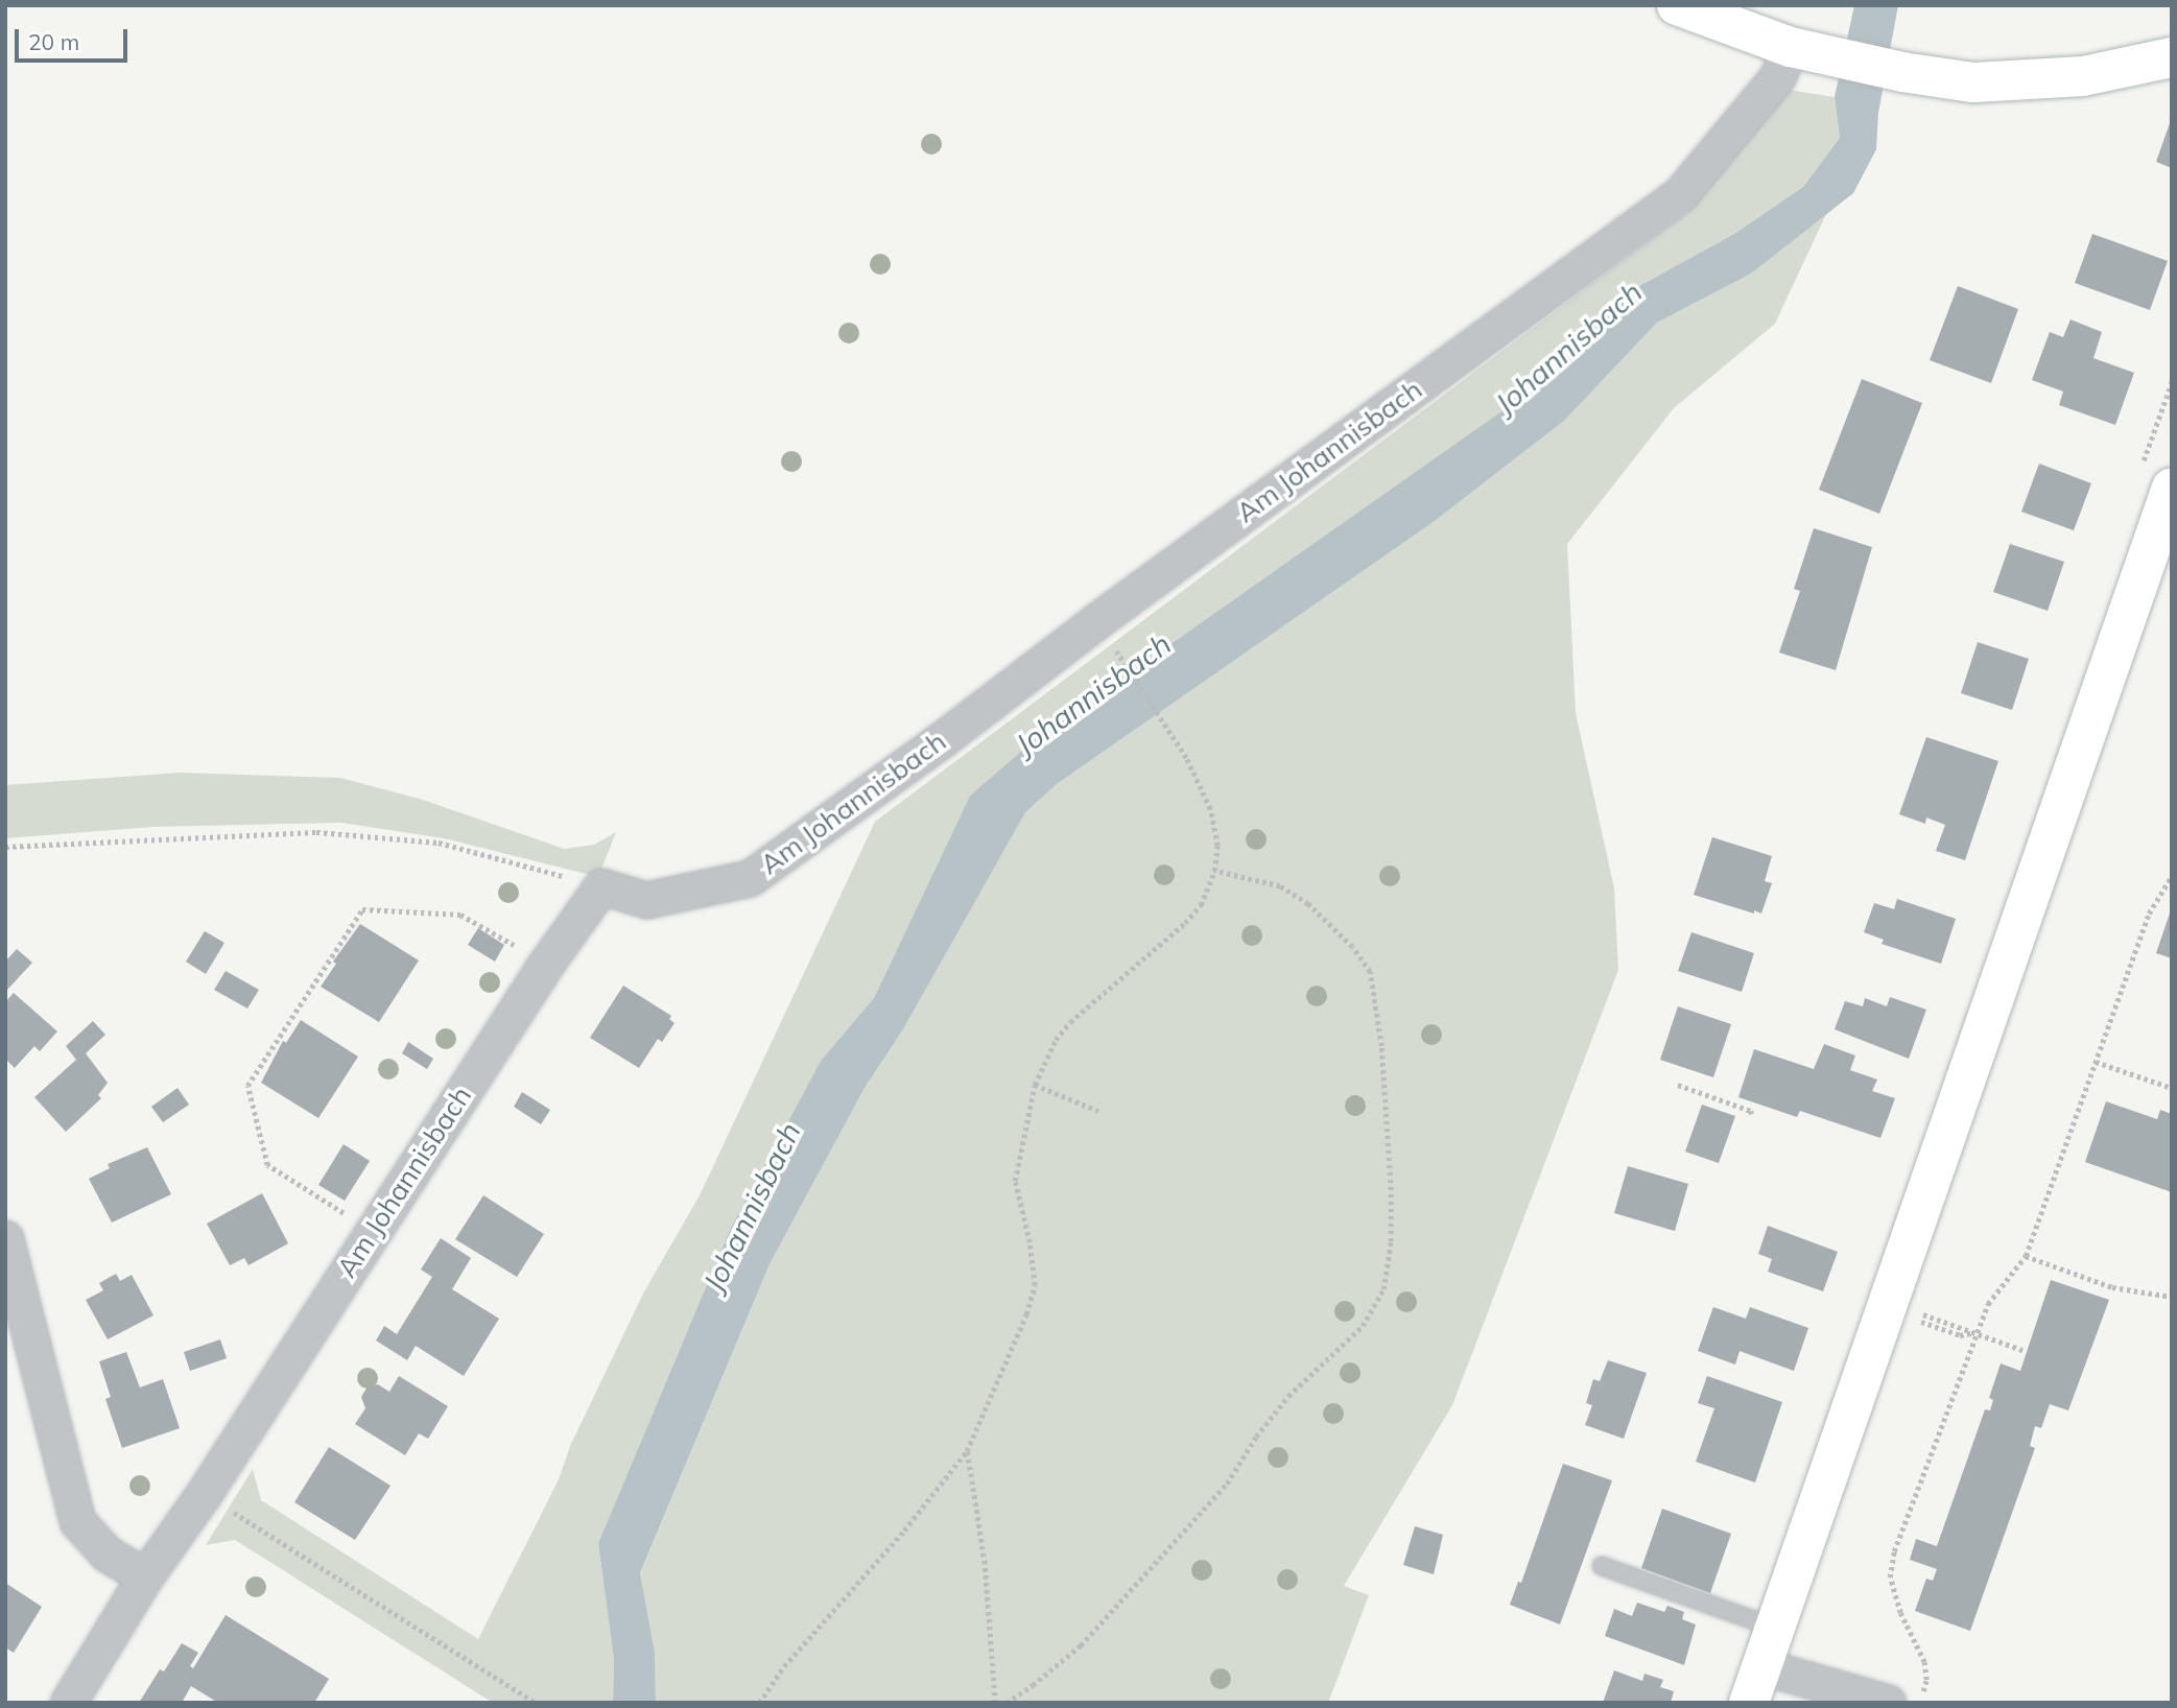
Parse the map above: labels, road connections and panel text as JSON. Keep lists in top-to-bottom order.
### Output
{
  "streets": {
    "street": ["Am Johannisbach"]
  },
  "water": ["Johannisbach"],
  "scale_bar": "20 m"
}
